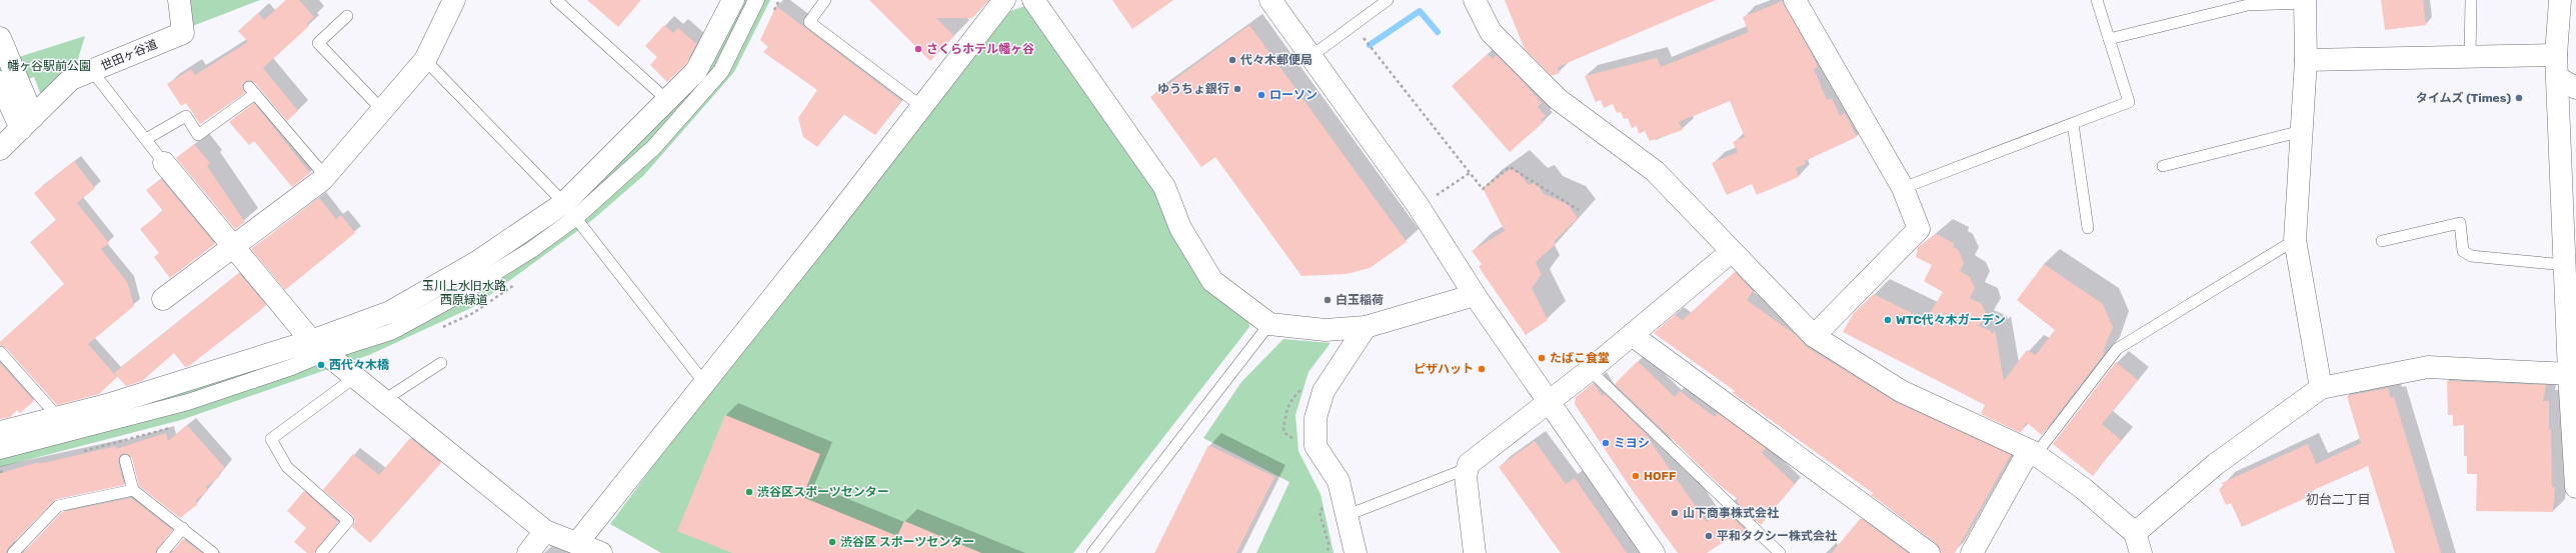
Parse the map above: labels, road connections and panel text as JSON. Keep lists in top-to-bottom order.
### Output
{
  "streets": {
    "street": ["世田ヶ谷道"]
  },
  "districts": ["初台二丁目"],
  "parks": ["幡ヶ谷駅前公園", "玉川上水旧水路 西原緑道"],
  "places": [
    "さくらホテル幡ヶ谷",
    "代々木郵便局",
    "ゆうちょ銀行",
    "ローソン",
    "タイムズ (Times)",
    "白玉稲荷",
    "WTC代々木ガーデン",
    "たばこ食堂",
    "西代々木橋",
    "ピザハット",
    "ミヨシ",
    "HOFF",
    "渋谷区スポーツセンター",
    "山下商事株式会社",
    "平和タクシー株式会社",
    "渋谷区 スポーツセンター"
  ]
}
